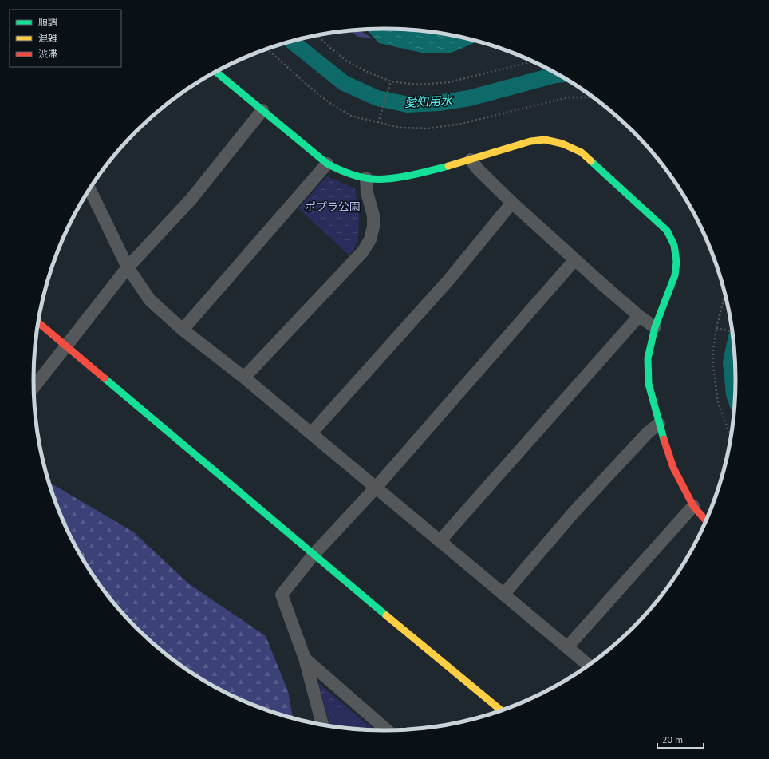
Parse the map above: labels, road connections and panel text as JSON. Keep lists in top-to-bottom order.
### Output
{
  "water": ["愛知用水"],
  "parks": ["ポプラ公園"],
  "legend": ["順調", "混雑", "渋滞"],
  "scale_bar": "20 m"
}
